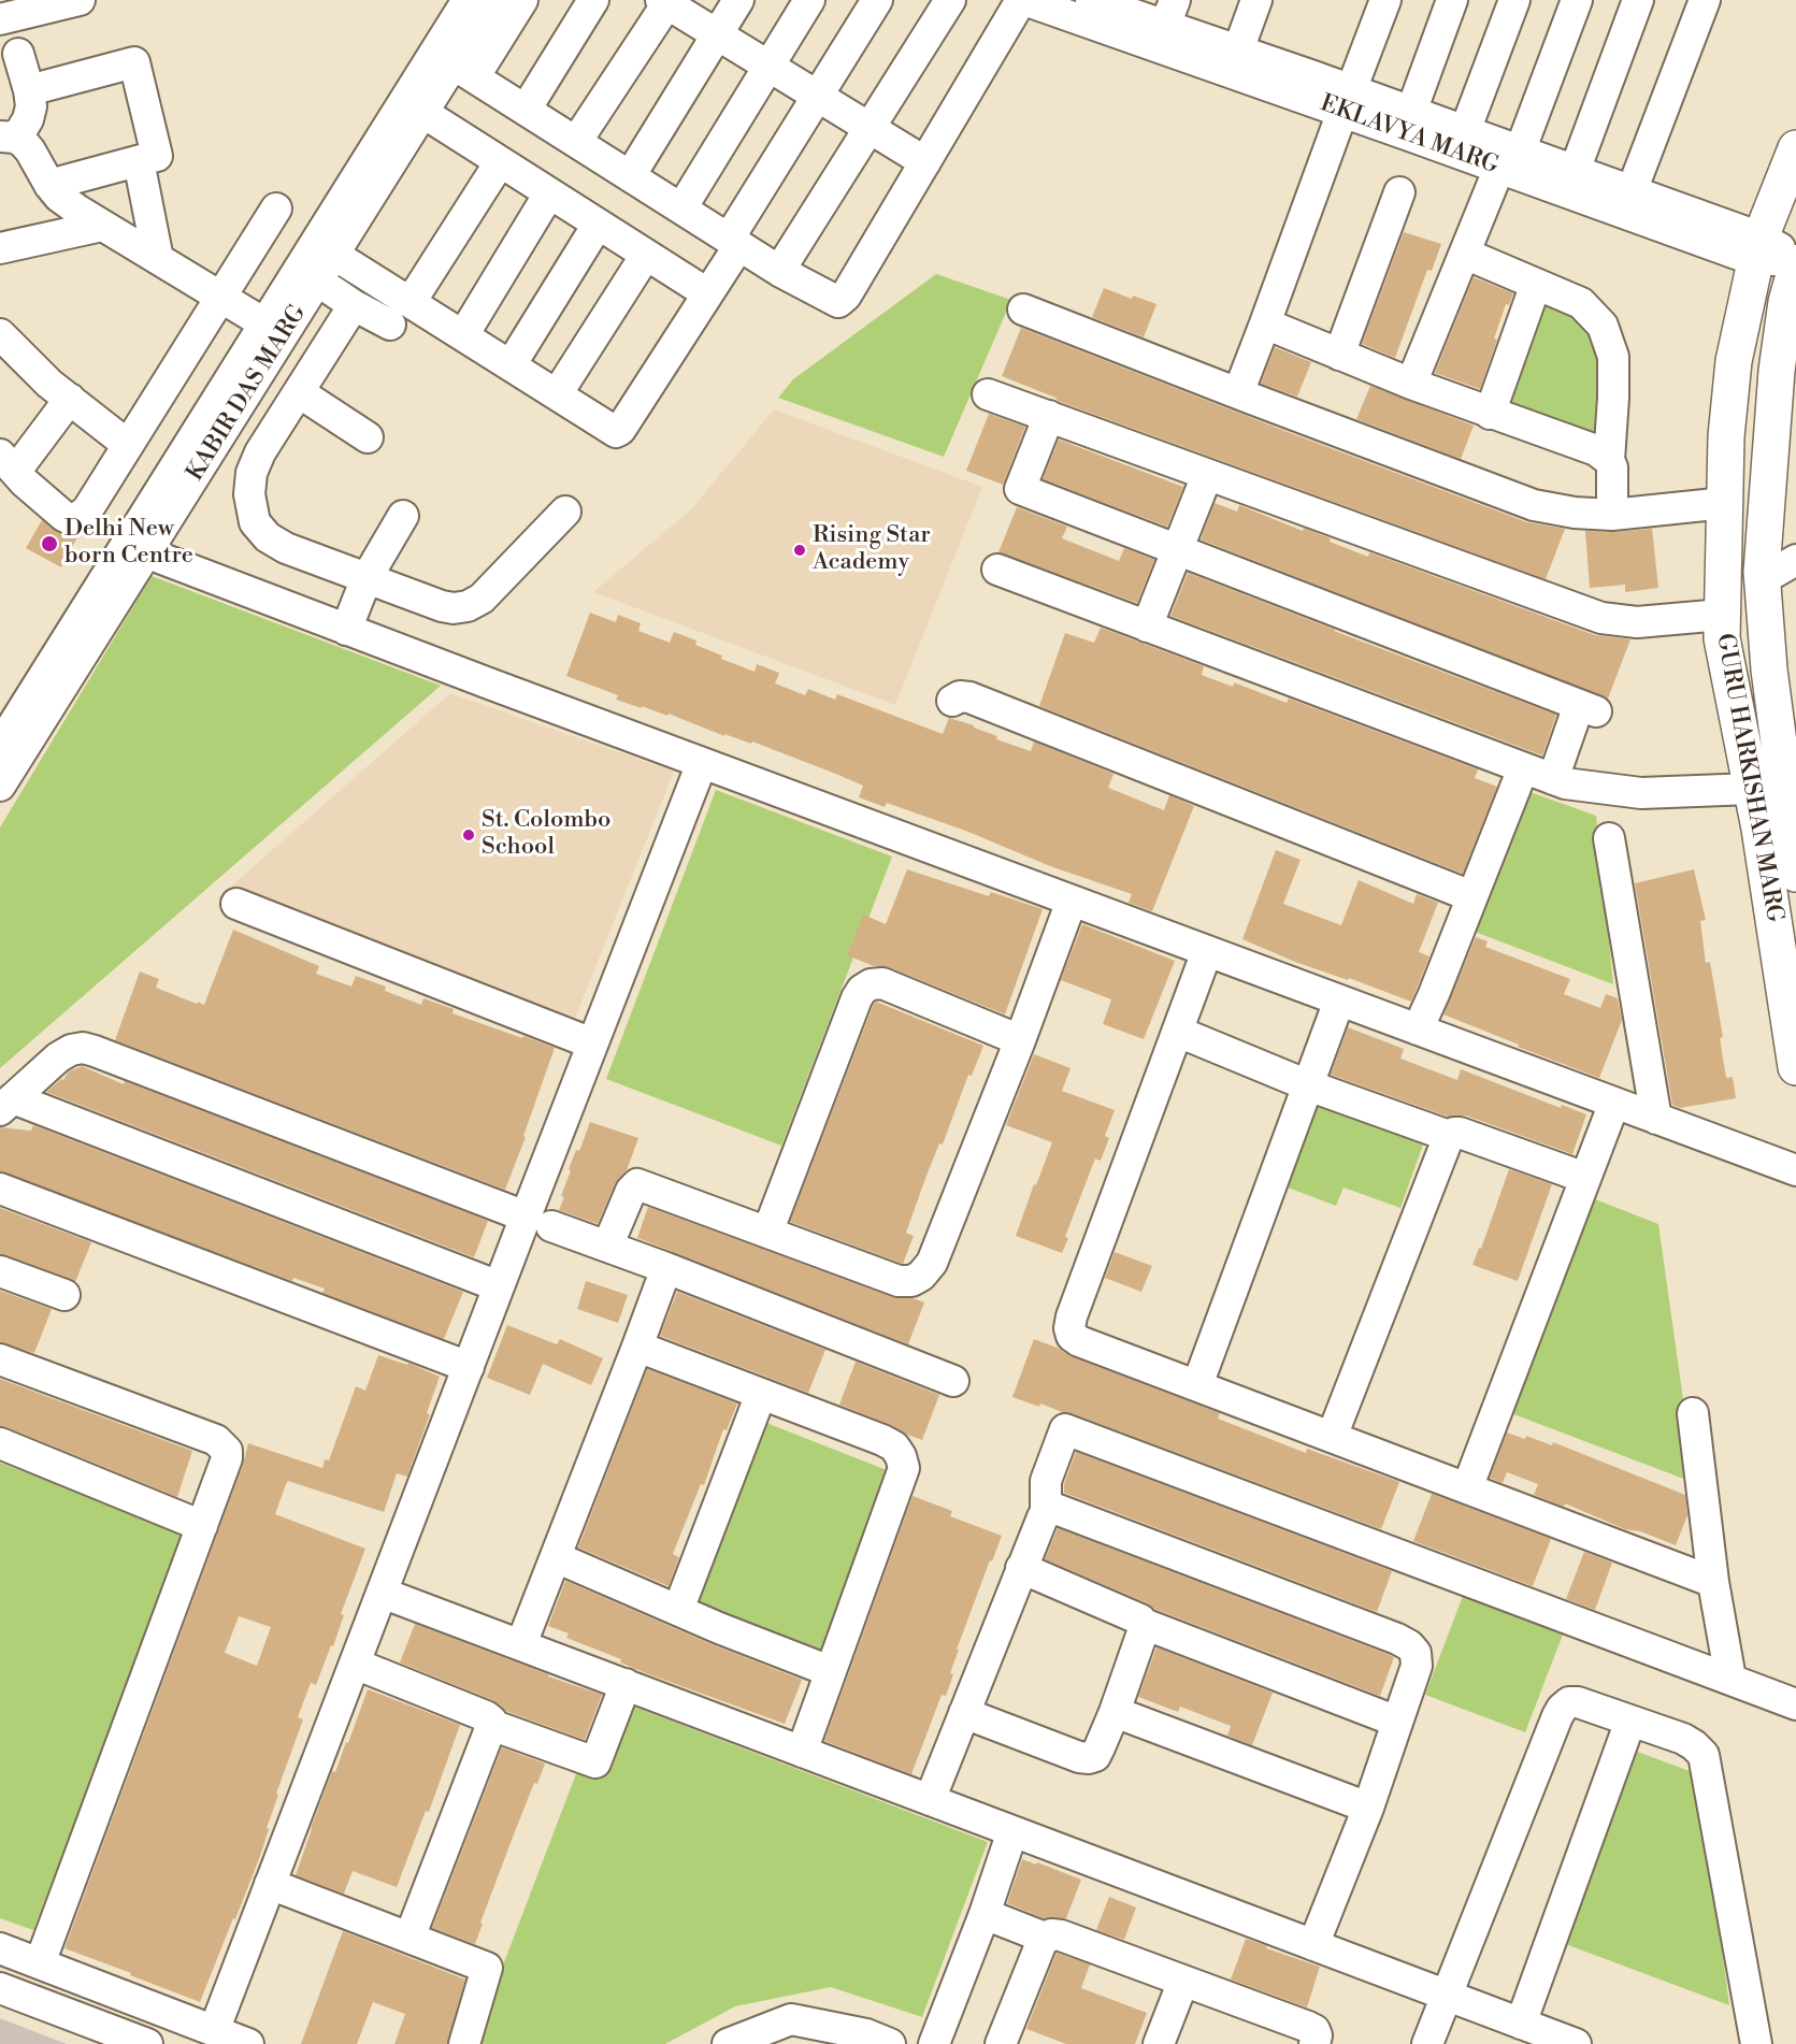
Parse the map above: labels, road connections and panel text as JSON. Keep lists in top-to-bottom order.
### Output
{
  "streets": {
    "main road": ["GURU HARKISHAN MARG"],
    "street": ["EKLAVYA MARG", "KABIR DAS MARG"]
  },
  "crossings": [
    ["EKLAVYA MARG", "GURU HARKISHAN MARG"]
  ],
  "places": ["Delhi New born Centre", "Rising Star Academy", "St. Colombo School"]
}
